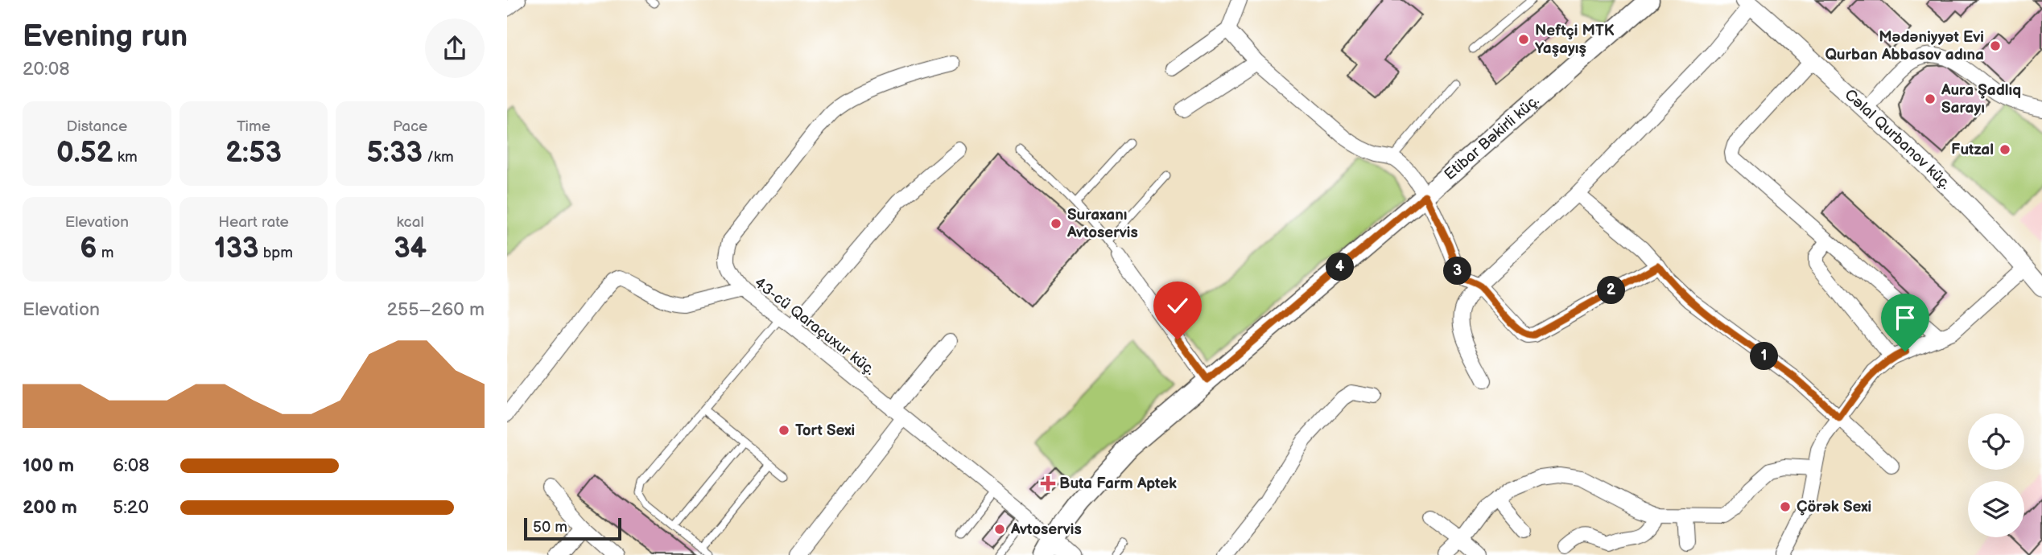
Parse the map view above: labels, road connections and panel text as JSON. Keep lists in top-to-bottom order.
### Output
{
  "streets": {
    "main road": ["Etibar Bəkirli küç."],
    "street": ["Cəlal Qurbanov küç.", "43-cü Qaraçuxur küç."]
  },
  "crossings": [
    ["Etibar Bəkirli küç.", "43-cü Qaraçuxur küç."]
  ],
  "places": {
    "other": [
      "Neftçi MTK Yaşayış",
      "Mədəniyyət Evi Qurban Abbasov adına",
      "Aura Şadlıq Sarayı",
      "Futzal",
      "Suraxanı Avtoservis",
      "Tort Sexi",
      "Çörək Sexi",
      "Avtoservis"
    ],
    "health": ["Buta Farm Aptek"]
  },
  "scale_bar": "50 m",
  "page": {
    "heading": ["Evening run", "20:08"],
    "stats": [
      ["Distance", "0.52 km"],
      ["Time", "2:53"],
      ["Pace", "5:33 /km"],
      ["Elevation", "6 m"],
      ["Heart rate", "133 bpm"],
      ["kcal", "34"]
    ],
    "pins": [
      "4",
      "3",
      "2",
      "1"
    ],
    "chart": ["Elevation", "255–260 m"],
    "list": [
      {
        "name": "100 m",
        "note": "6:08"
      },
      {
        "name": "200 m",
        "note": "5:20"
      }
    ],
    "scale": "50 m"
  }
}
